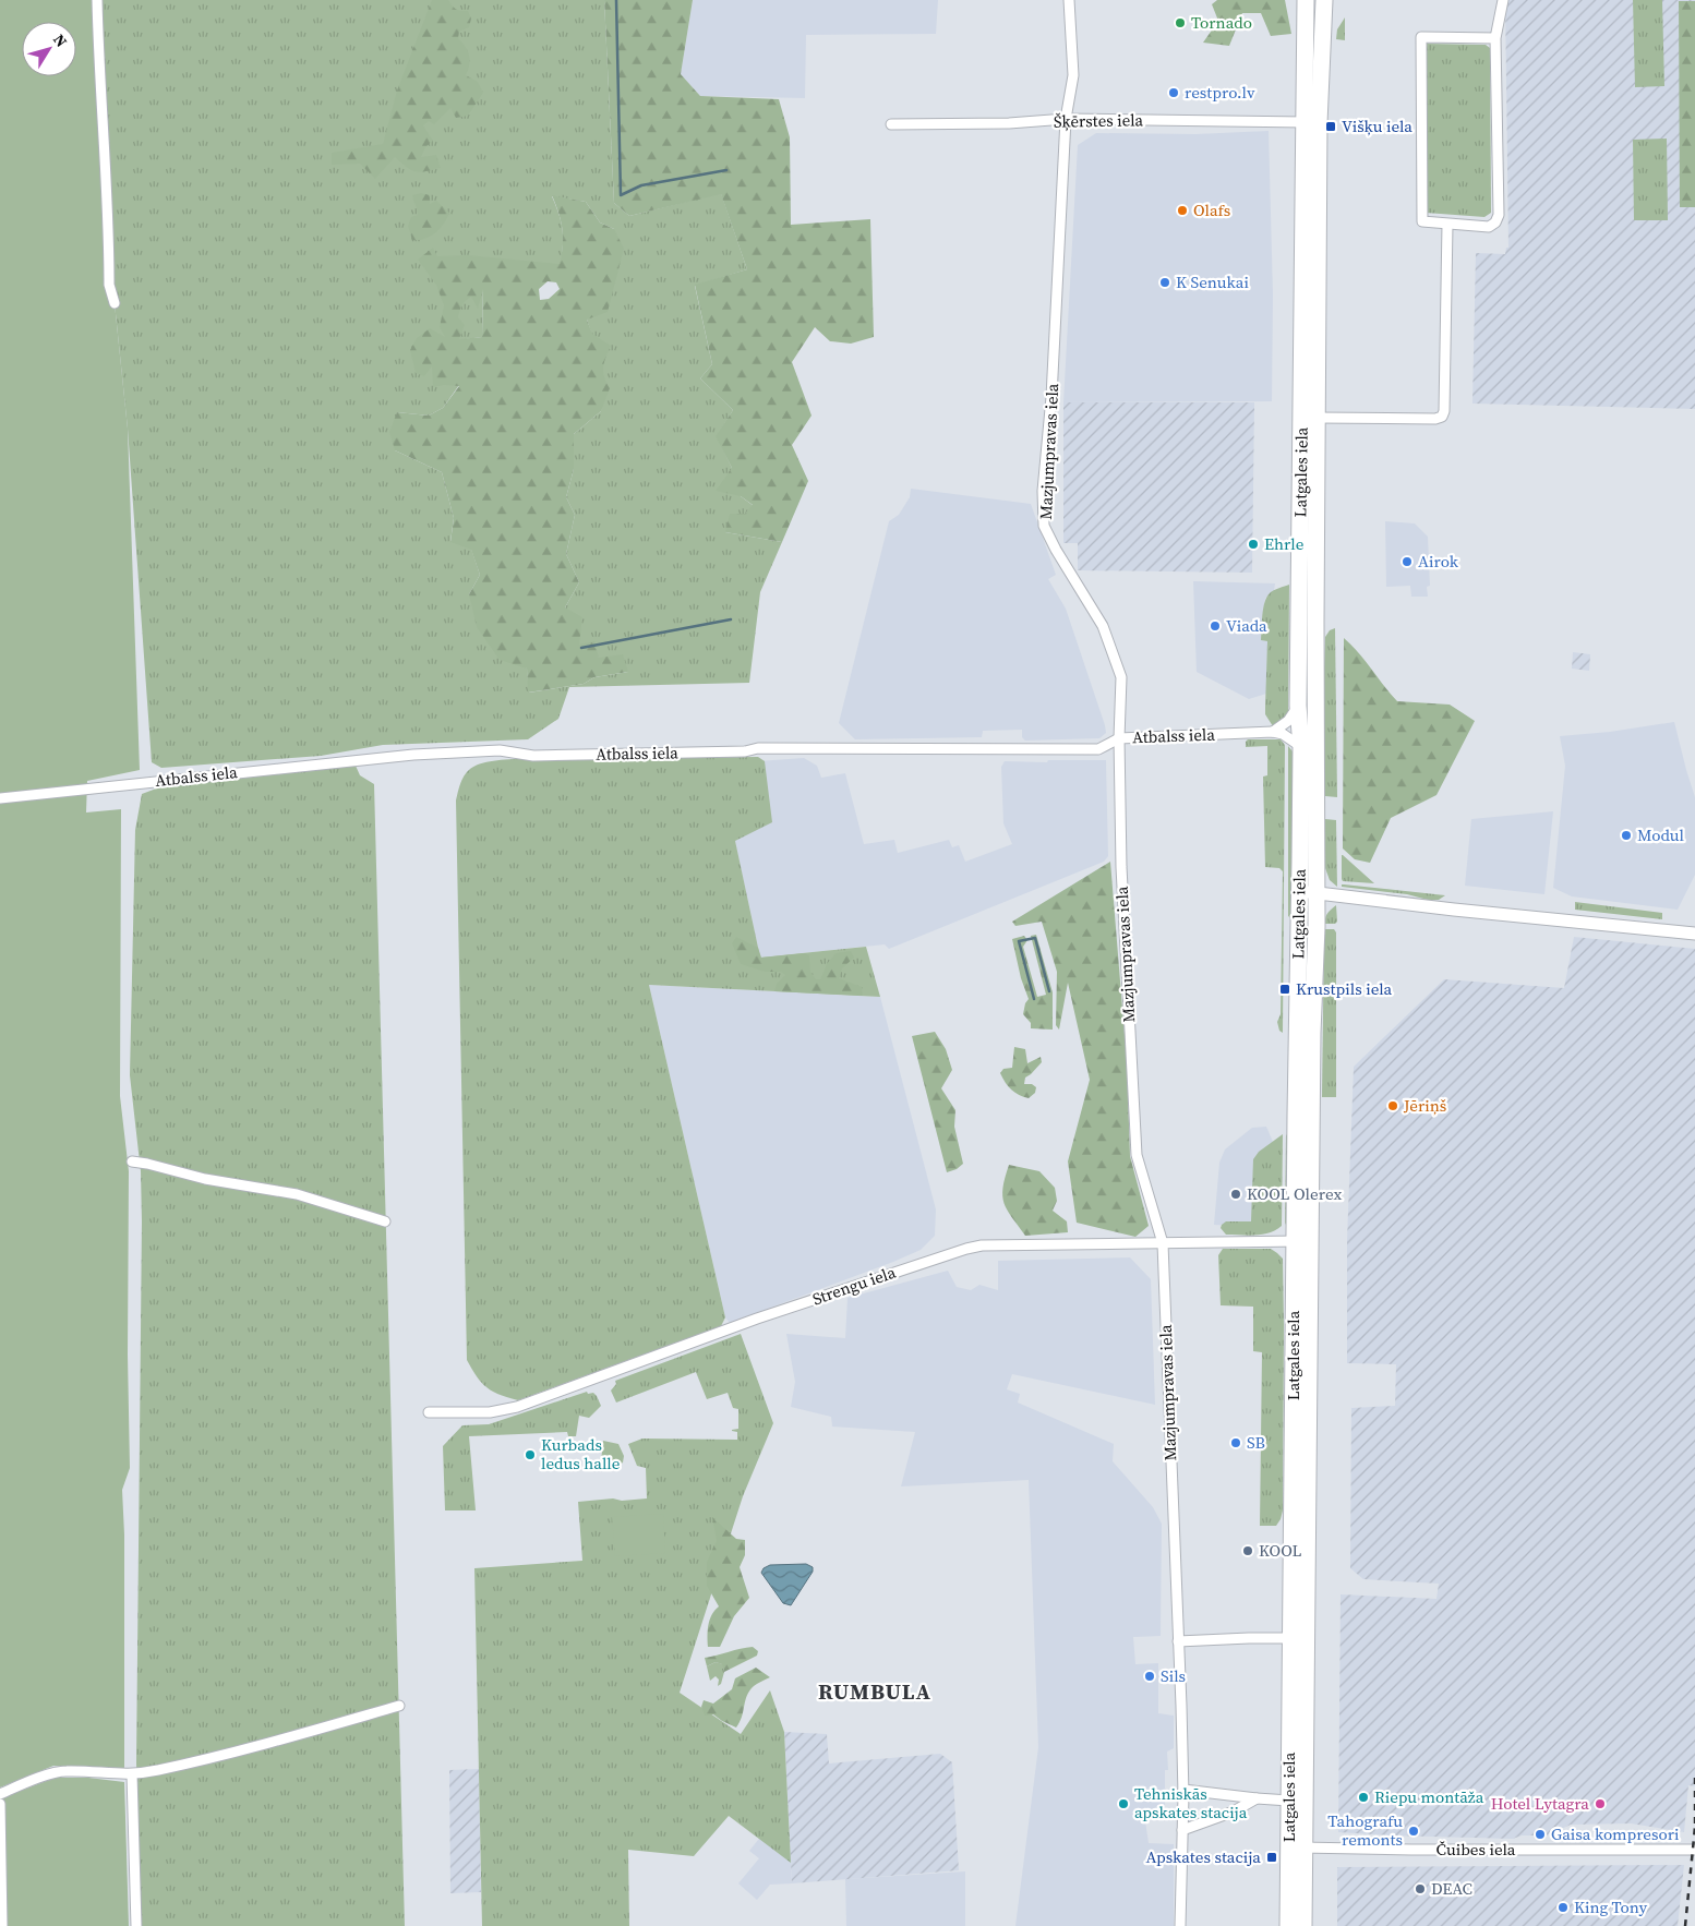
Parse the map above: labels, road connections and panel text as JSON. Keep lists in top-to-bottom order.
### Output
{
  "streets": {
    "highway": ["Latgales iela"],
    "street": [
      "Šķērstes iela",
      "Mazjumpravas iela",
      "Atbalss iela",
      "Strengu iela",
      "Čuibes iela"
    ]
  },
  "crossings": [
    ["Šķērstes iela", "Mazjumpravas iela"],
    ["Šķērstes iela", "Latgales iela"],
    ["Mazjumpravas iela", "Atbalss iela"],
    ["Mazjumpravas iela", "Strengu iela"],
    ["Latgales iela", "Atbalss iela"],
    ["Latgales iela", "Strengu iela"],
    ["Latgales iela", "Čuibes iela"]
  ],
  "districts": ["RUMBULA"],
  "places": {
    "other": [
      "Tornado",
      "restpro.lv",
      "Olafs",
      "K Senukai",
      "Ehrle",
      "Airok",
      "Viada",
      "Modul",
      "Jēriņš",
      "KOOL Olerex",
      "SB",
      "Kurbads ledus halle",
      "KOOL",
      "Sils",
      "Riepu montāža",
      "Tehniskās apskates stacija",
      "Hotel Lytagra",
      "Tahografu remonts",
      "Gaisa kompresori",
      "DEAC",
      "King Tony"
    ],
    "transit": ["Višķu iela", "Krustpils iela", "Apskates stacija"]
  },
  "north": "top right"
}
